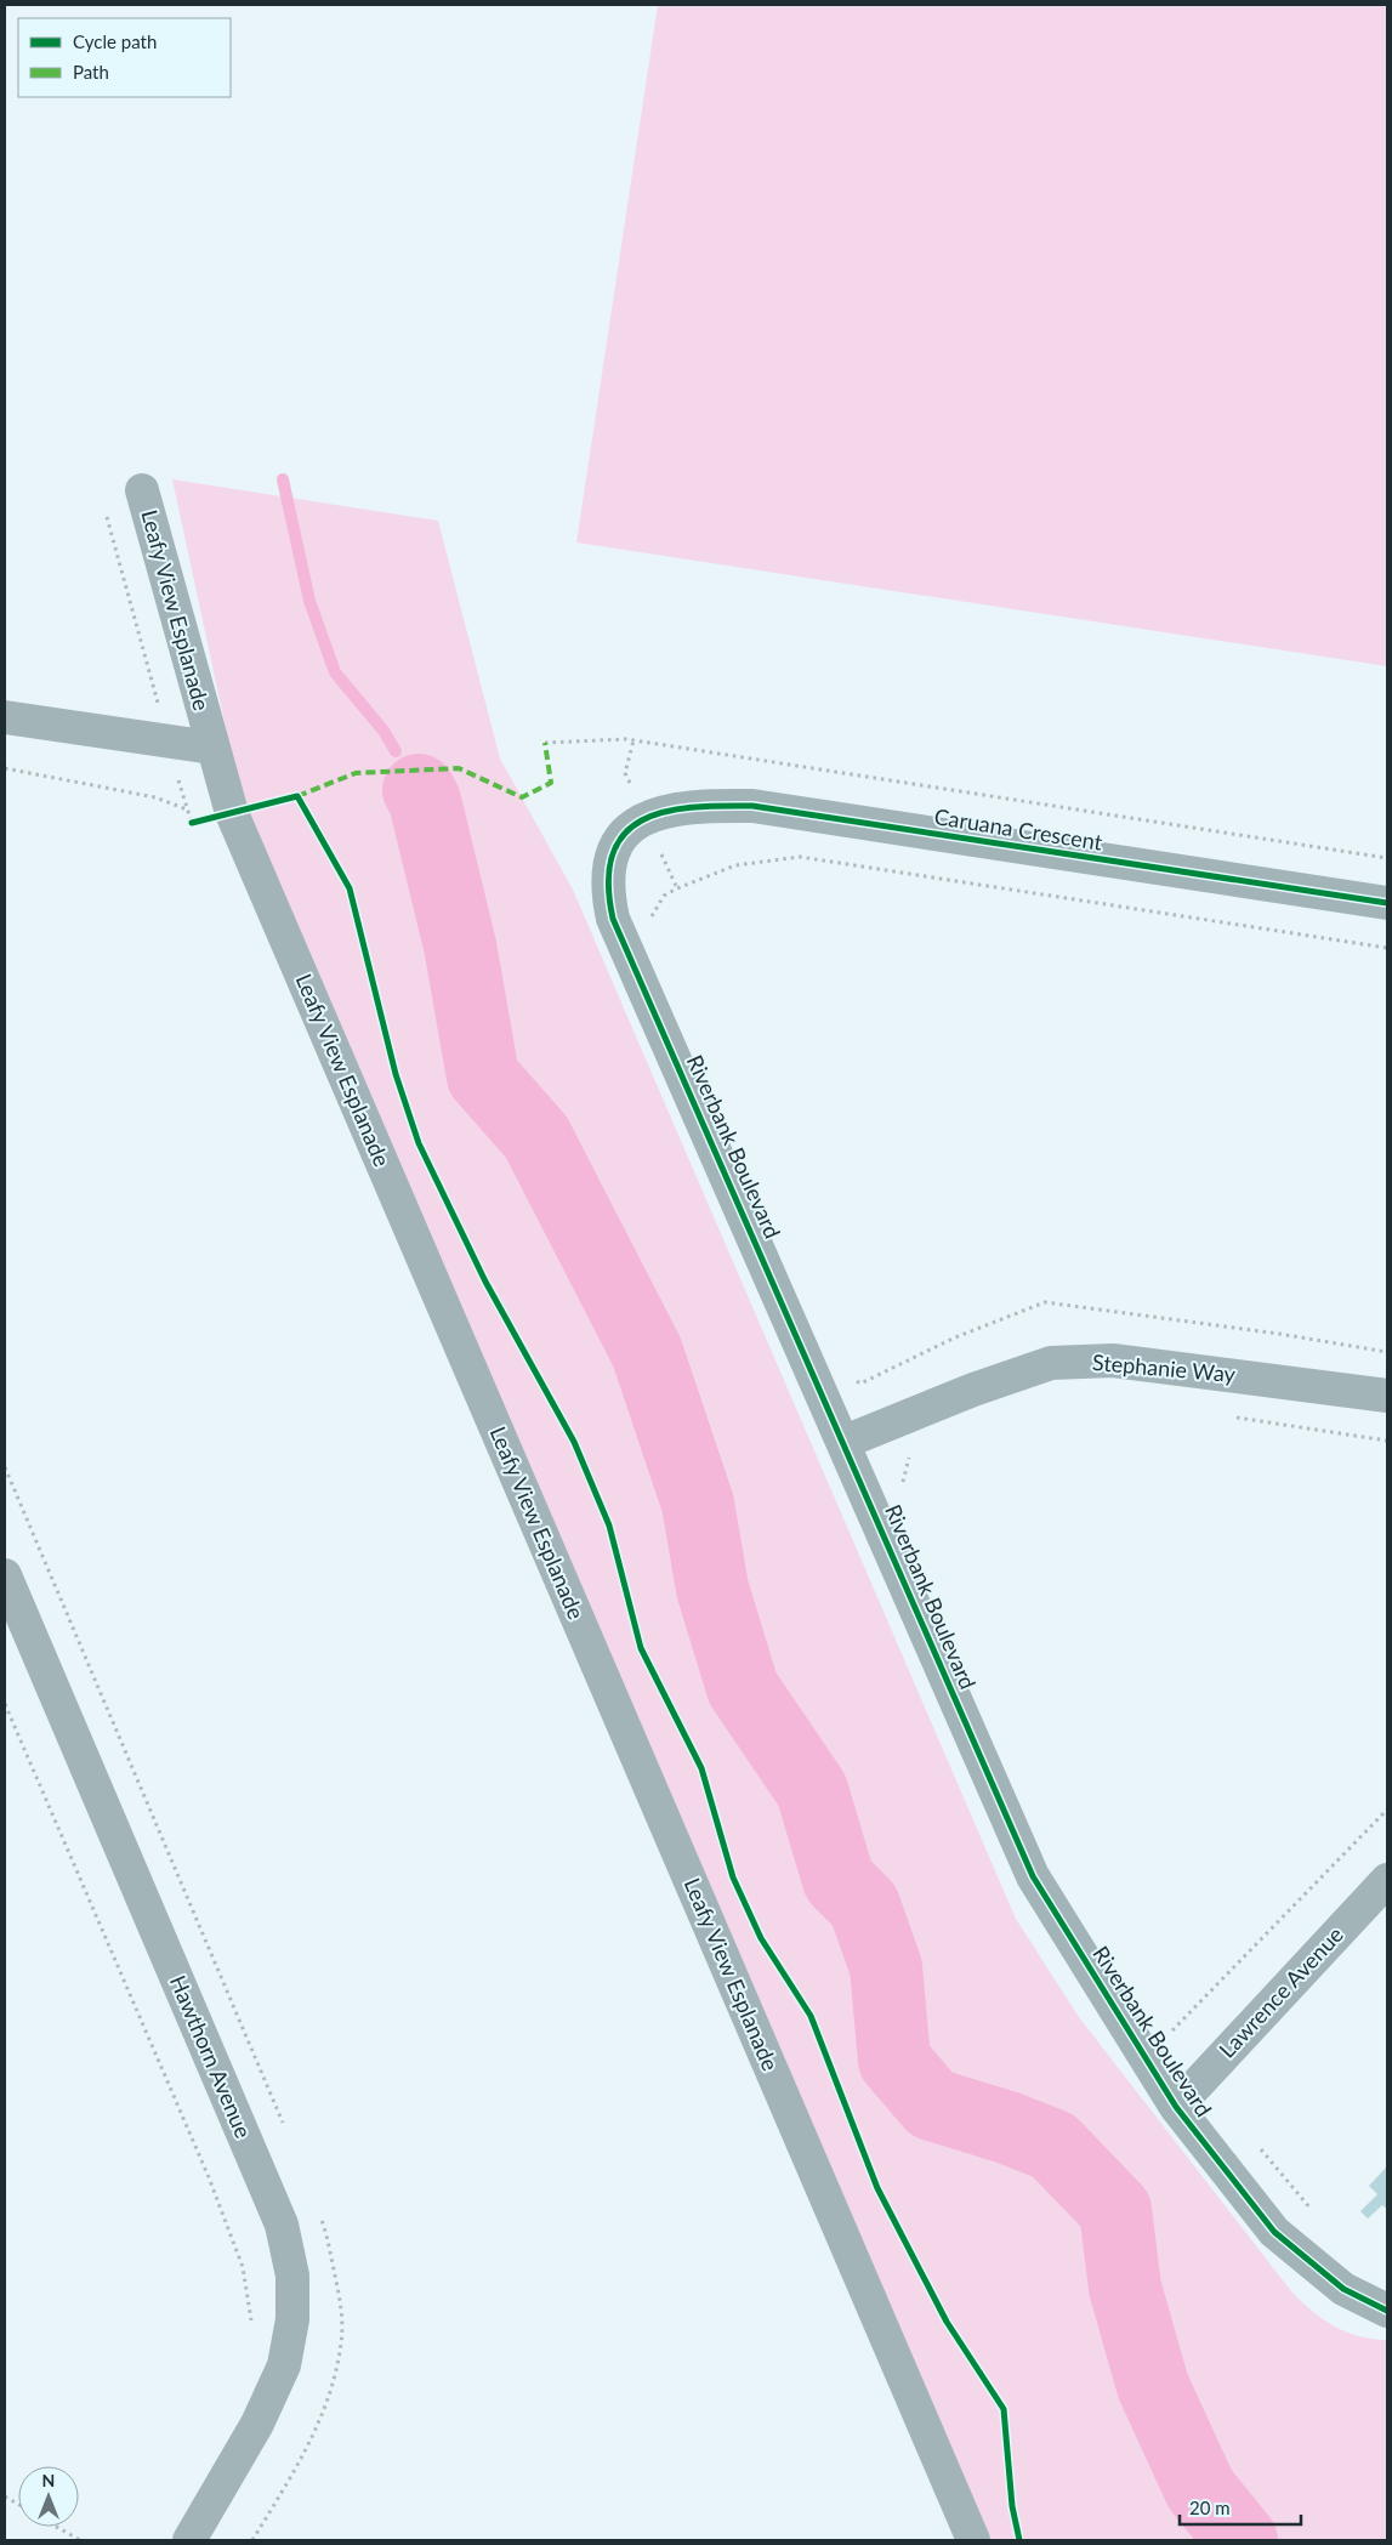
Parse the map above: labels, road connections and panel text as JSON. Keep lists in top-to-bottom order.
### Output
{
  "streets": {
    "street": [
      "Leafy View Esplanade",
      "Caruana Crescent",
      "Riverbank Boulevard",
      "Stephanie Way",
      "Lawrence Avenue",
      "Hawthorn Avenue"
    ]
  },
  "crossings": [
    ["Caruana Crescent", "Riverbank Boulevard"],
    ["Riverbank Boulevard", "Stephanie Way"],
    ["Riverbank Boulevard", "Lawrence Avenue"]
  ],
  "legend": ["Cycle path", "Path"],
  "scale_bar": "20 m",
  "north": "top"
}
